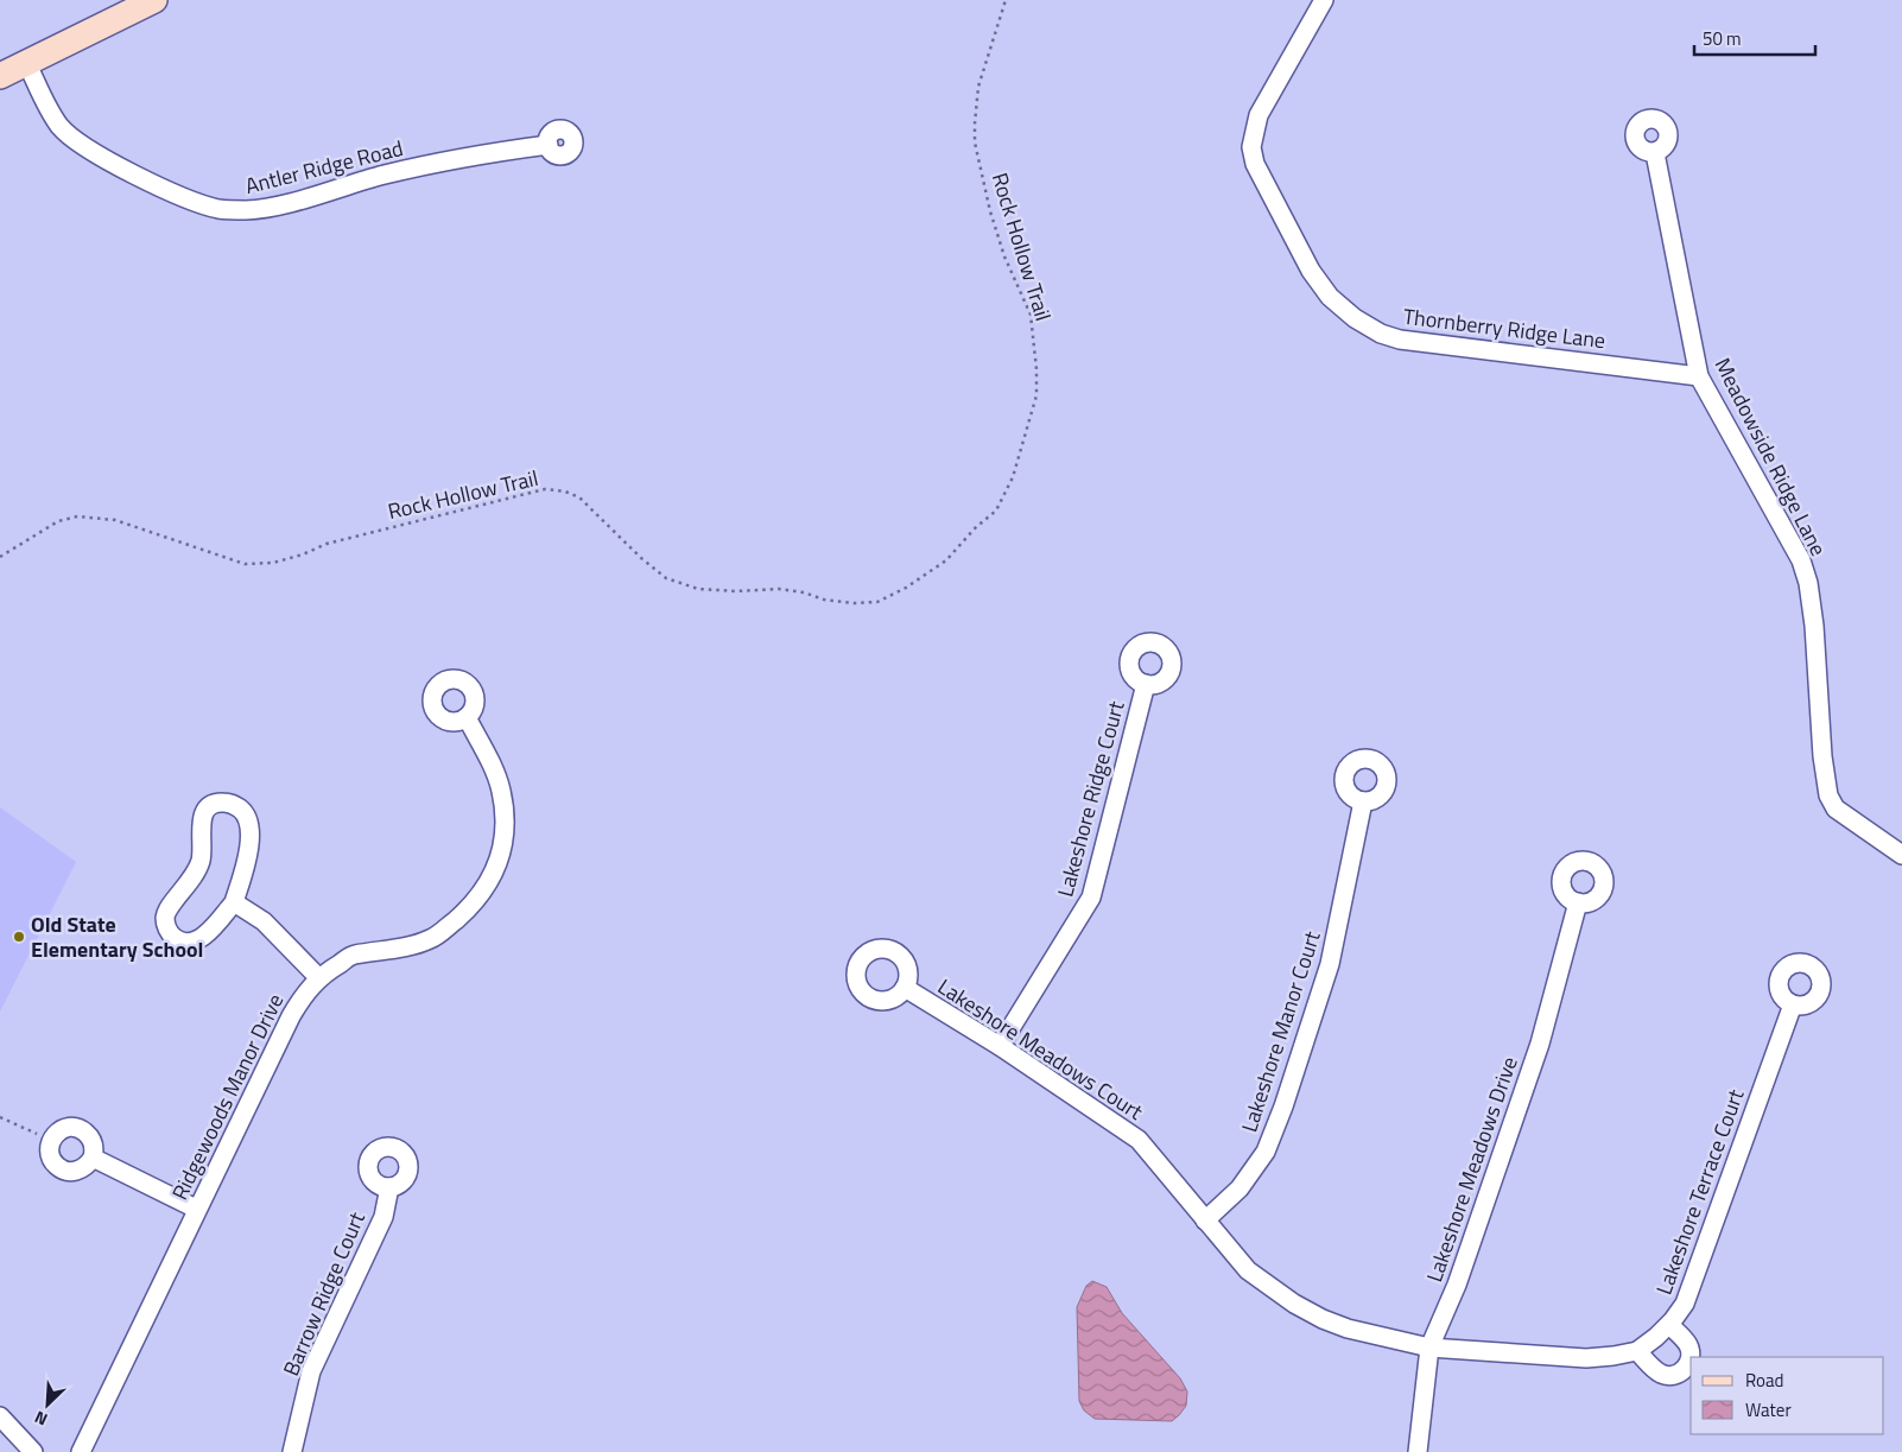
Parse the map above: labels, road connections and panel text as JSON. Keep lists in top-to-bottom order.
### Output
{
  "streets": {
    "street": [
      "Antler Ridge Road",
      "Thornberry Ridge Lane",
      "Meadowside Ridge Lane",
      "Lakeshore Ridge Court",
      "Lakeshore Manor Court",
      "Lakeshore Meadows Court",
      "Ridgewoods Manor Drive",
      "Lakeshore Meadows Drive",
      "Lakeshore Terrace Court",
      "Barrow Ridge Court"
    ],
    "path": ["Rock Hollow Trail"]
  },
  "crossings": [
    ["Thornberry Ridge Lane", "Meadowside Ridge Lane"],
    ["Lakeshore Ridge Court", "Lakeshore Meadows Court"],
    ["Lakeshore Manor Court", "Lakeshore Meadows Court"],
    ["Lakeshore Meadows Court", "Lakeshore Meadows Drive"],
    ["Lakeshore Meadows Court", "Lakeshore Terrace Court"],
    ["Lakeshore Meadows Drive", "Lakeshore Terrace Court"]
  ],
  "places": ["Old State Elementary School"],
  "legend": ["Road", "Water"],
  "scale_bar": "50 m",
  "north": "bottom left"
}
